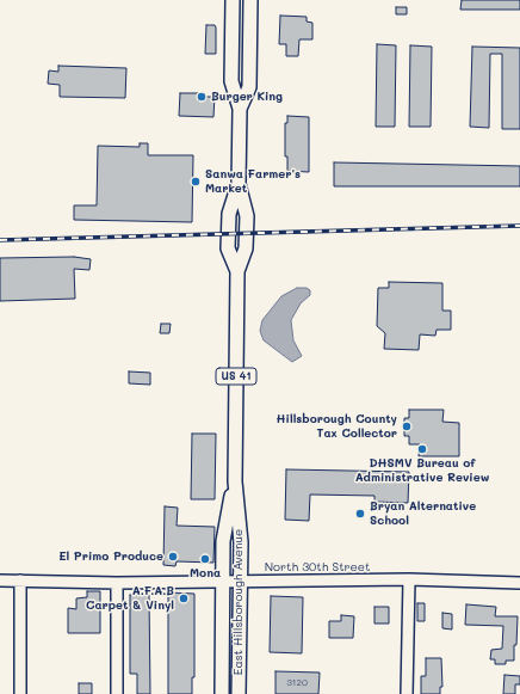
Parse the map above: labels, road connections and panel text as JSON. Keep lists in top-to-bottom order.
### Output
{
  "streets": {
    "main road": ["US 41", "East Hillsborough Avenue"],
    "street": ["North 30th Street"]
  },
  "crossings": [
    ["North 30th Street", "East Hillsborough Avenue"]
  ],
  "places": [
    "Burger King",
    "Sanwa Farmer's Market",
    "Hillsborough County Tax Collector",
    "DHSMV Bureau of Administrative Review",
    "Bryan Alternative School",
    "El Primo Produce",
    "Mona",
    "A.F.A.B Carpet & Vinyl"
  ],
  "house_numbers": ["3120"]
}
